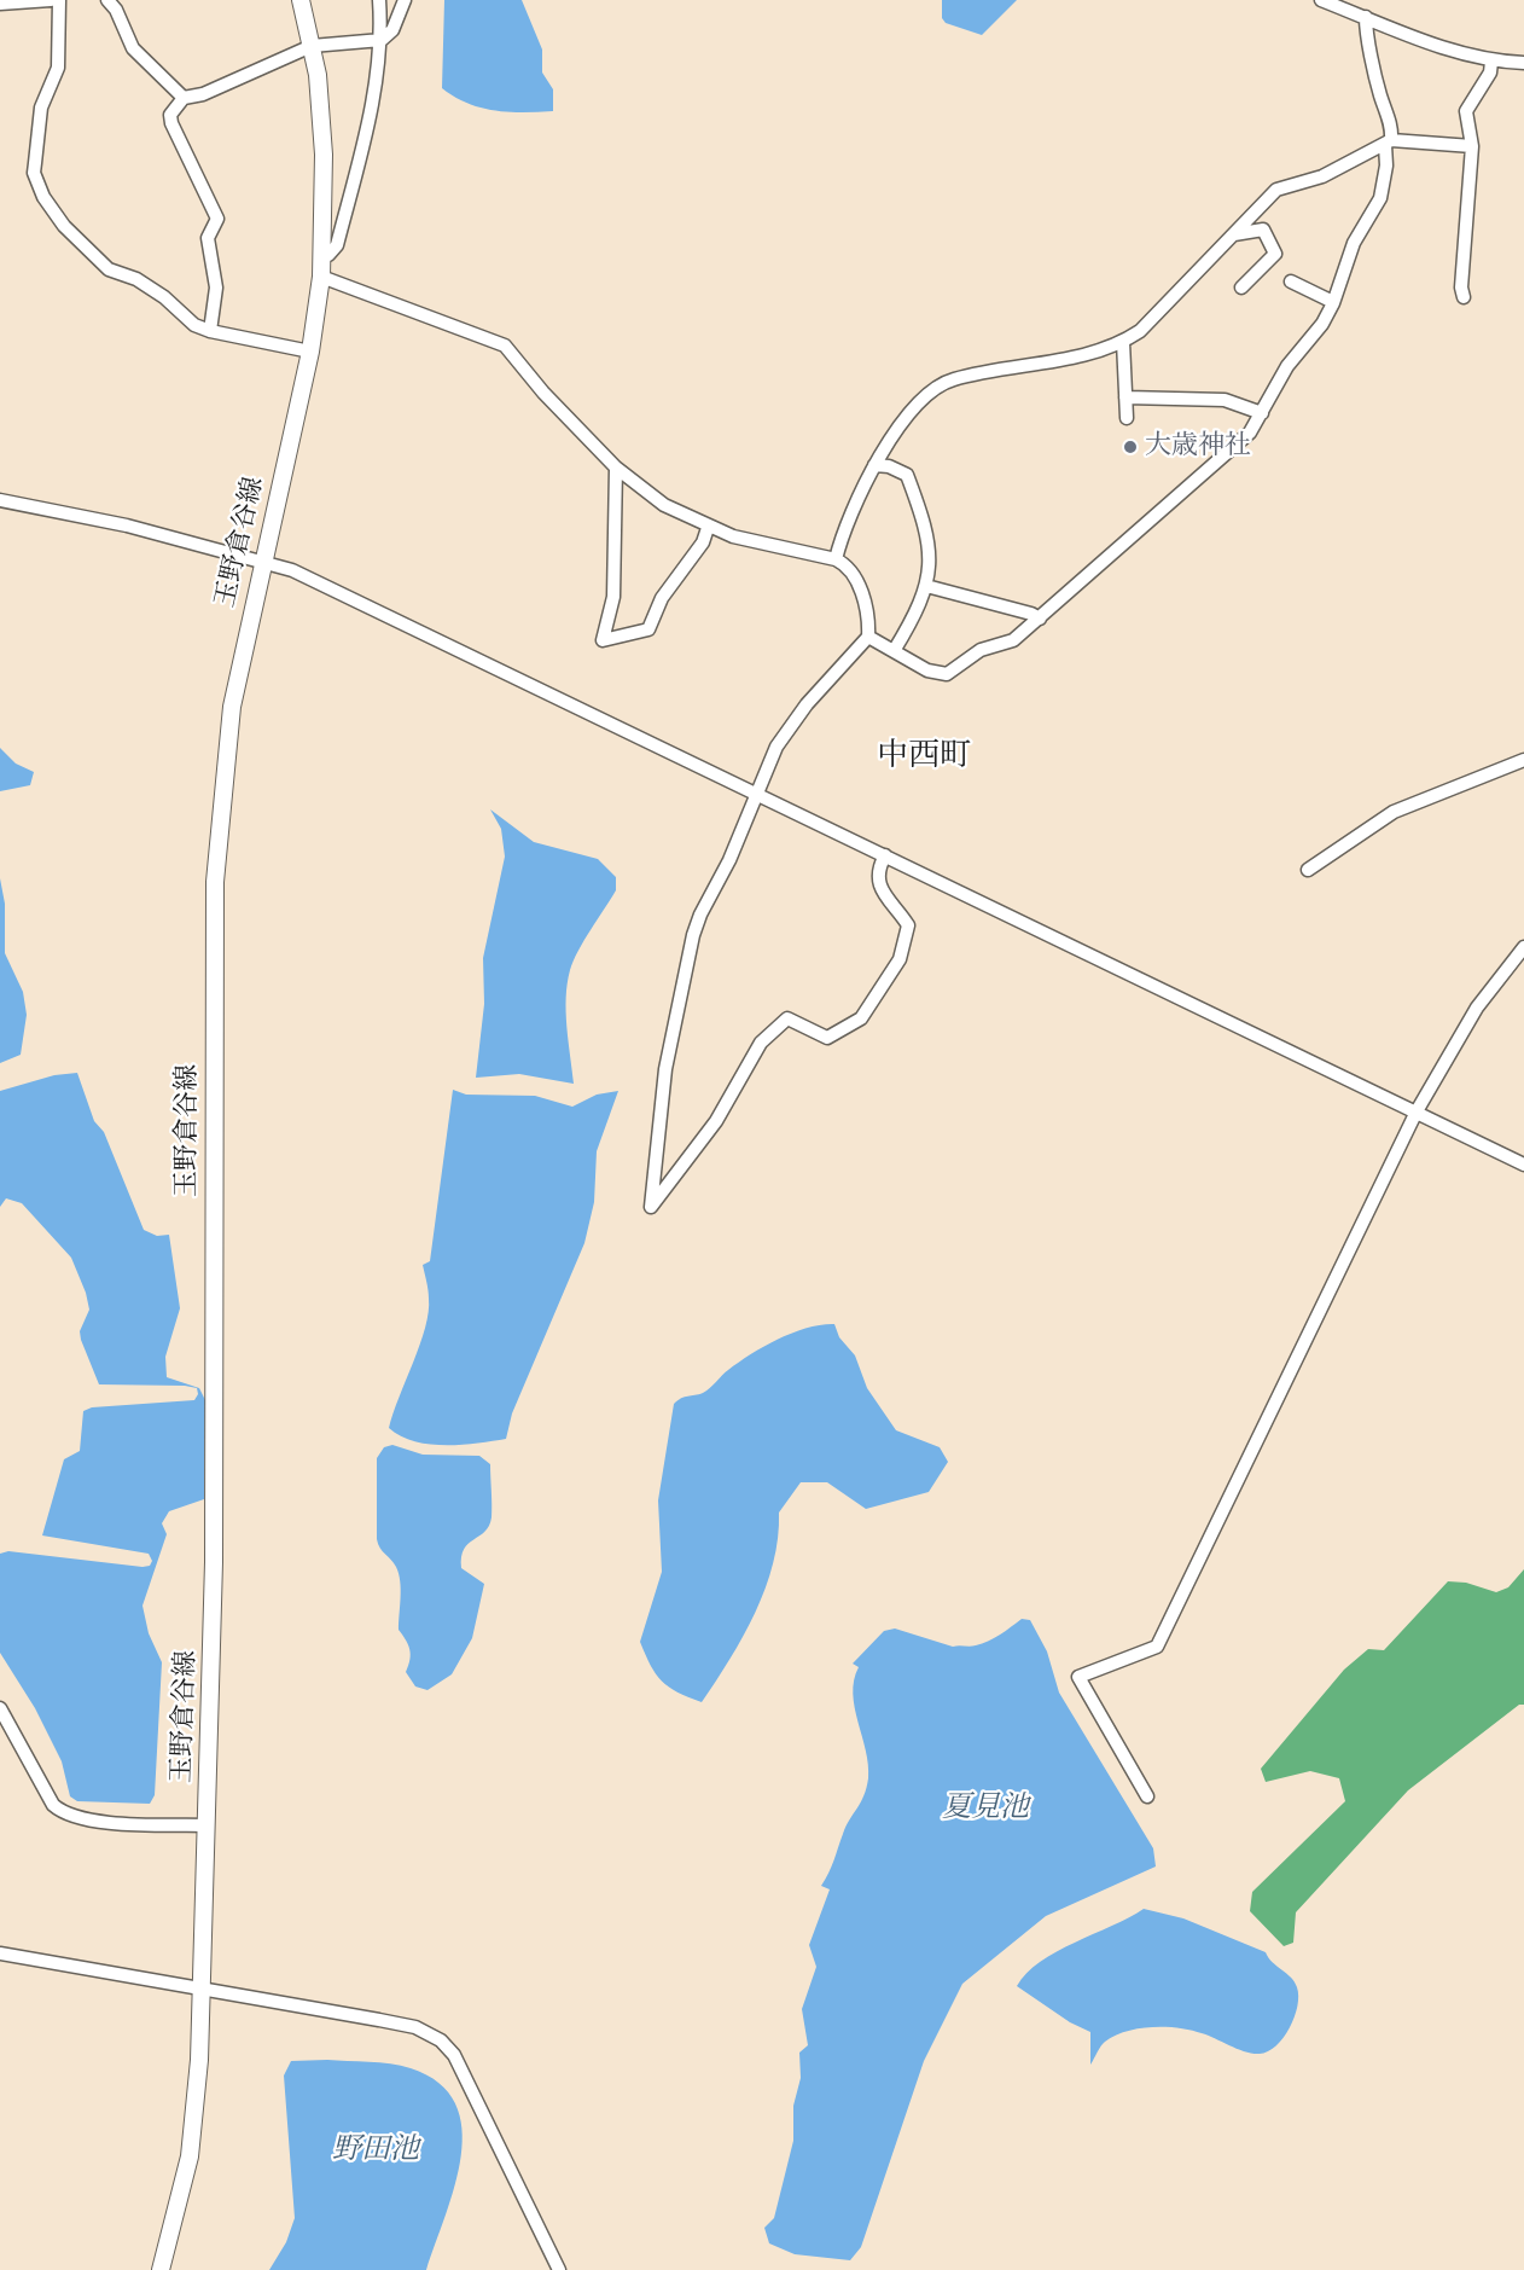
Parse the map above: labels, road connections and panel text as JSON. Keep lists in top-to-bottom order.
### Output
{
  "streets": {
    "main road": ["玉野倉谷線"]
  },
  "districts": ["中西町"],
  "water": ["夏見池", "野田池"],
  "places": ["大歳神社"]
}
